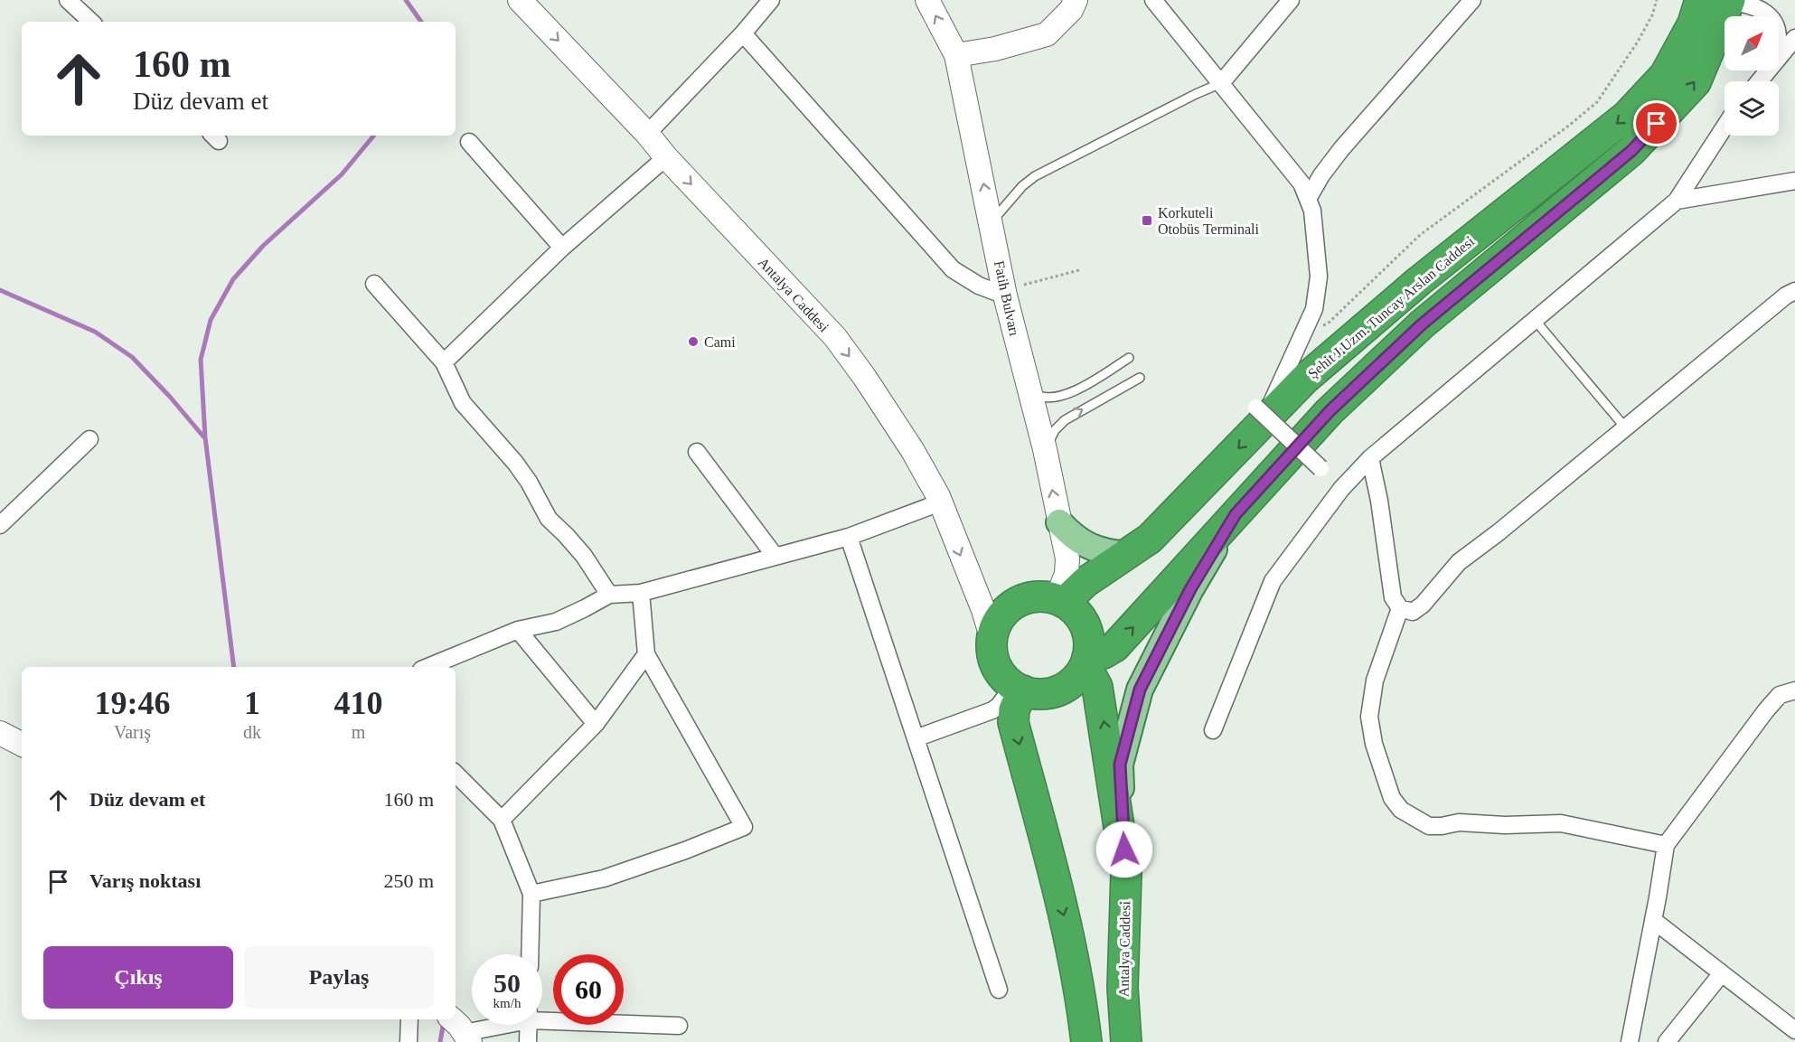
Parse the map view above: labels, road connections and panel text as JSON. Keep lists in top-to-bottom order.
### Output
{
  "streets": {
    "highway": ["Antalya Caddesi", "Şehit J.Uzm. Tuncay Arslan Caddesi"],
    "main road": ["Fatih Bulvarı"]
  },
  "crossings": [
    ["Antalya Caddesi", "Fatih Bulvarı"],
    ["Antalya Caddesi", "Şehit J.Uzm. Tuncay Arslan Caddesi"],
    ["Fatih Bulvarı", "Şehit J.Uzm. Tuncay Arslan Caddesi"]
  ],
  "one_way": ["Fatih Bulvarı"],
  "places": {
    "transit": ["Korkuteli Otobüs Terminali"],
    "other": ["Cami"]
  },
  "north": "top right",
  "page": {
    "turn": ["160 m", "Düz devam et"],
    "eta": [
      "19:46",
      "Varış",
      "1",
      "dk",
      "410",
      "m"
    ],
    "list": [
      {
        "name": "Düz devam et",
        "value": "160 m"
      },
      {
        "name": "Varış noktası",
        "value": "250 m"
      }
    ],
    "buttons": ["Çıkış", "Paylaş"],
    "speed": "50 km/h",
    "limit": "60"
  }
}
